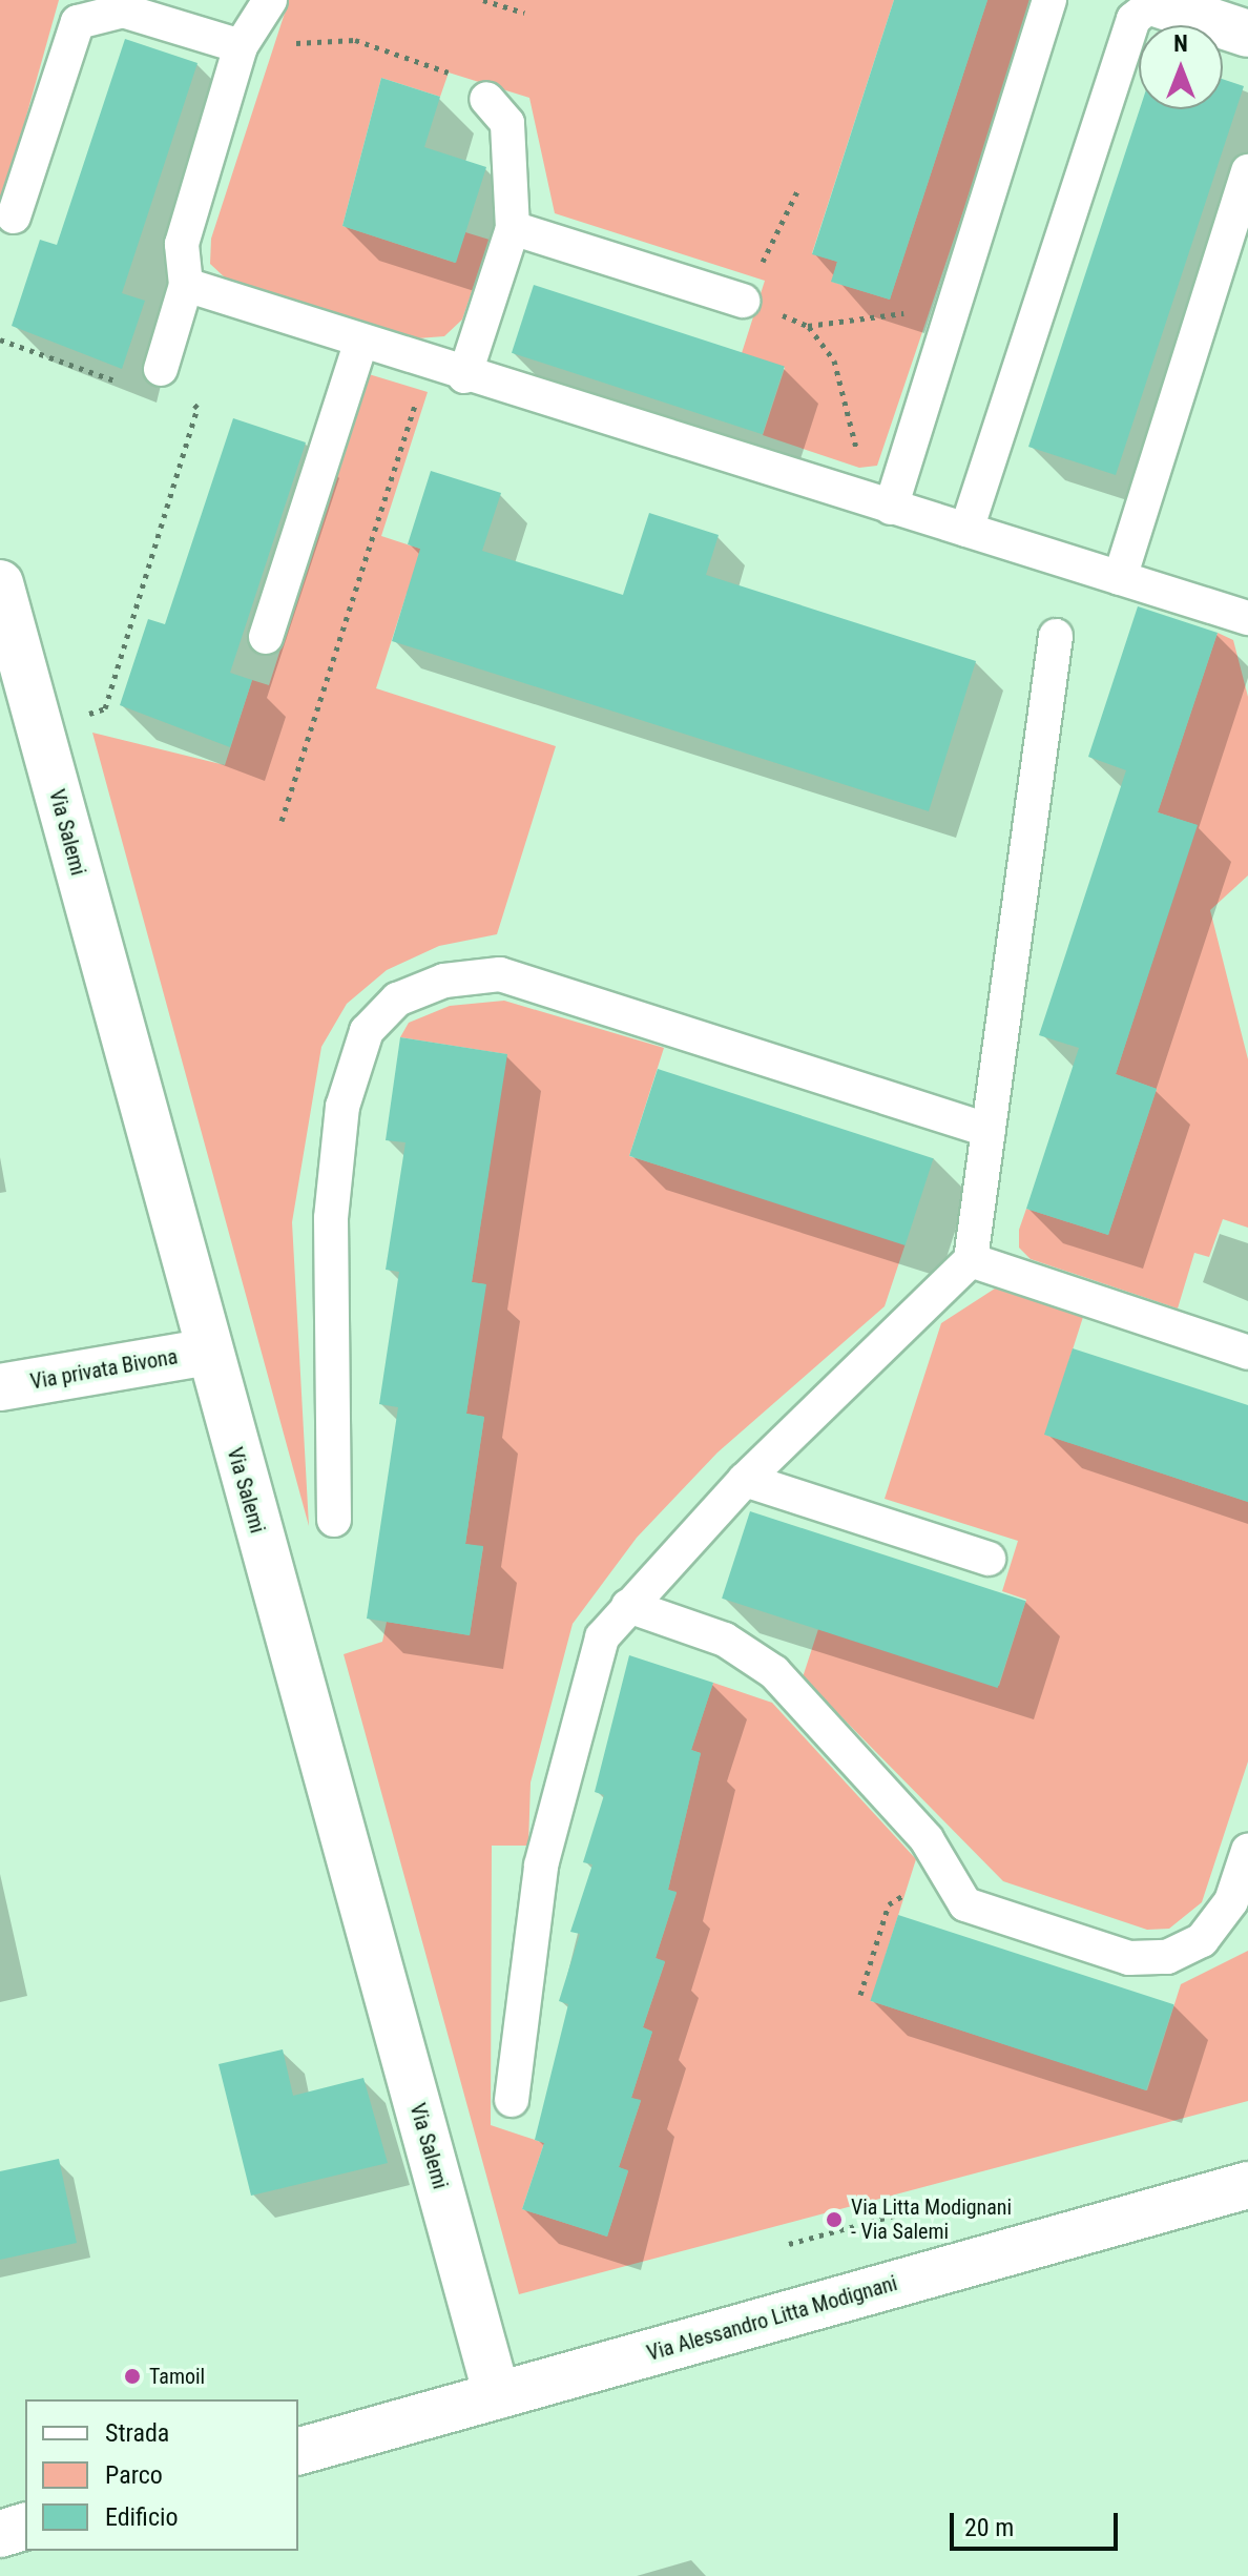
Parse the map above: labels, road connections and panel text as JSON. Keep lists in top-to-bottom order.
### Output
{
  "streets": {
    "street": ["Via Salemi", "Via privata Bivona", "Via Alessandro Litta Modignani"]
  },
  "crossings": [
    ["Via Salemi", "Via privata Bivona"],
    ["Via Salemi", "Via Alessandro Litta Modignani"]
  ],
  "places": ["Via Litta Modignani - Via Salemi", "Tamoil"],
  "legend": ["Strada", "Parco", "Edificio"],
  "scale_bar": "20 m",
  "north": "top"
}
